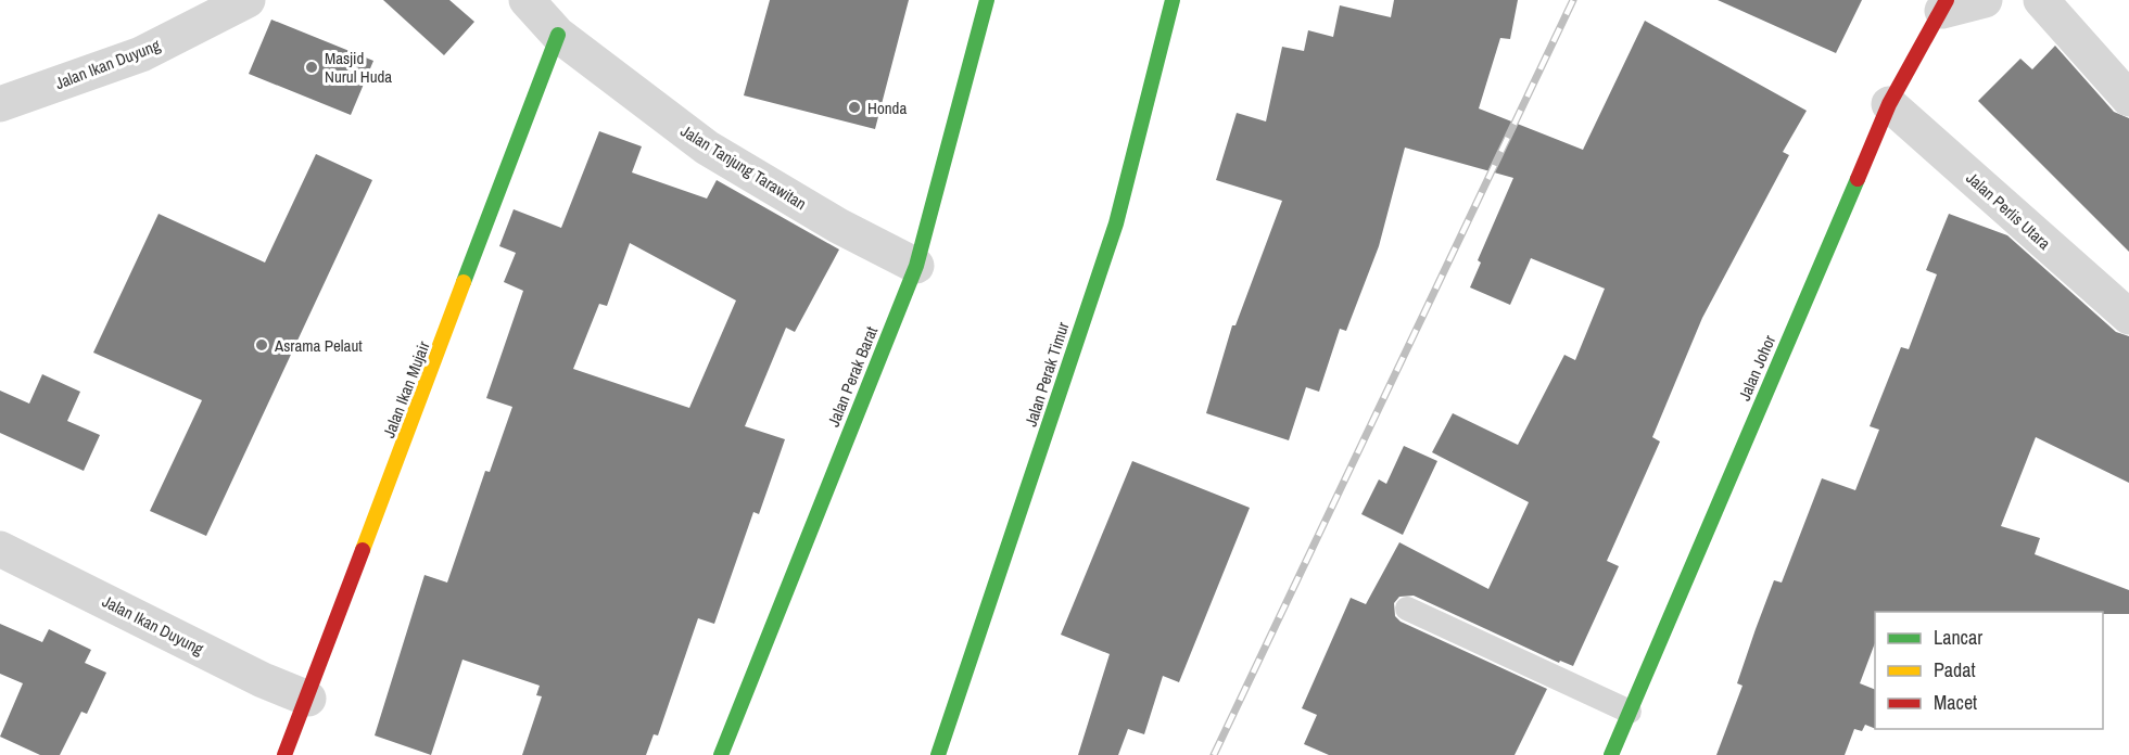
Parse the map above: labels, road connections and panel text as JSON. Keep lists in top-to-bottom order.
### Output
{
  "streets": {
    "main road": [
      "Jalan Johor",
      "Jalan Perak Timur",
      "Jalan Perak Barat",
      "Jalan Ikan Mujair"
    ],
    "street": ["Jalan Ikan Duyung", "Jalan Tanjung Tarawitan", "Jalan Perlis Utara"]
  },
  "crossings": [
    ["Jalan Ikan Duyung", "Jalan Ikan Mujair"],
    ["Jalan Tanjung Tarawitan", "Jalan Perak Barat"],
    ["Jalan Tanjung Tarawitan", "Jalan Ikan Mujair"],
    ["Jalan Perlis Utara", "Jalan Johor"]
  ],
  "places": ["Masjid Nurul Huda", "Honda", "Asrama Pelaut"],
  "legend": ["Lancar", "Padat", "Macet"]
}
